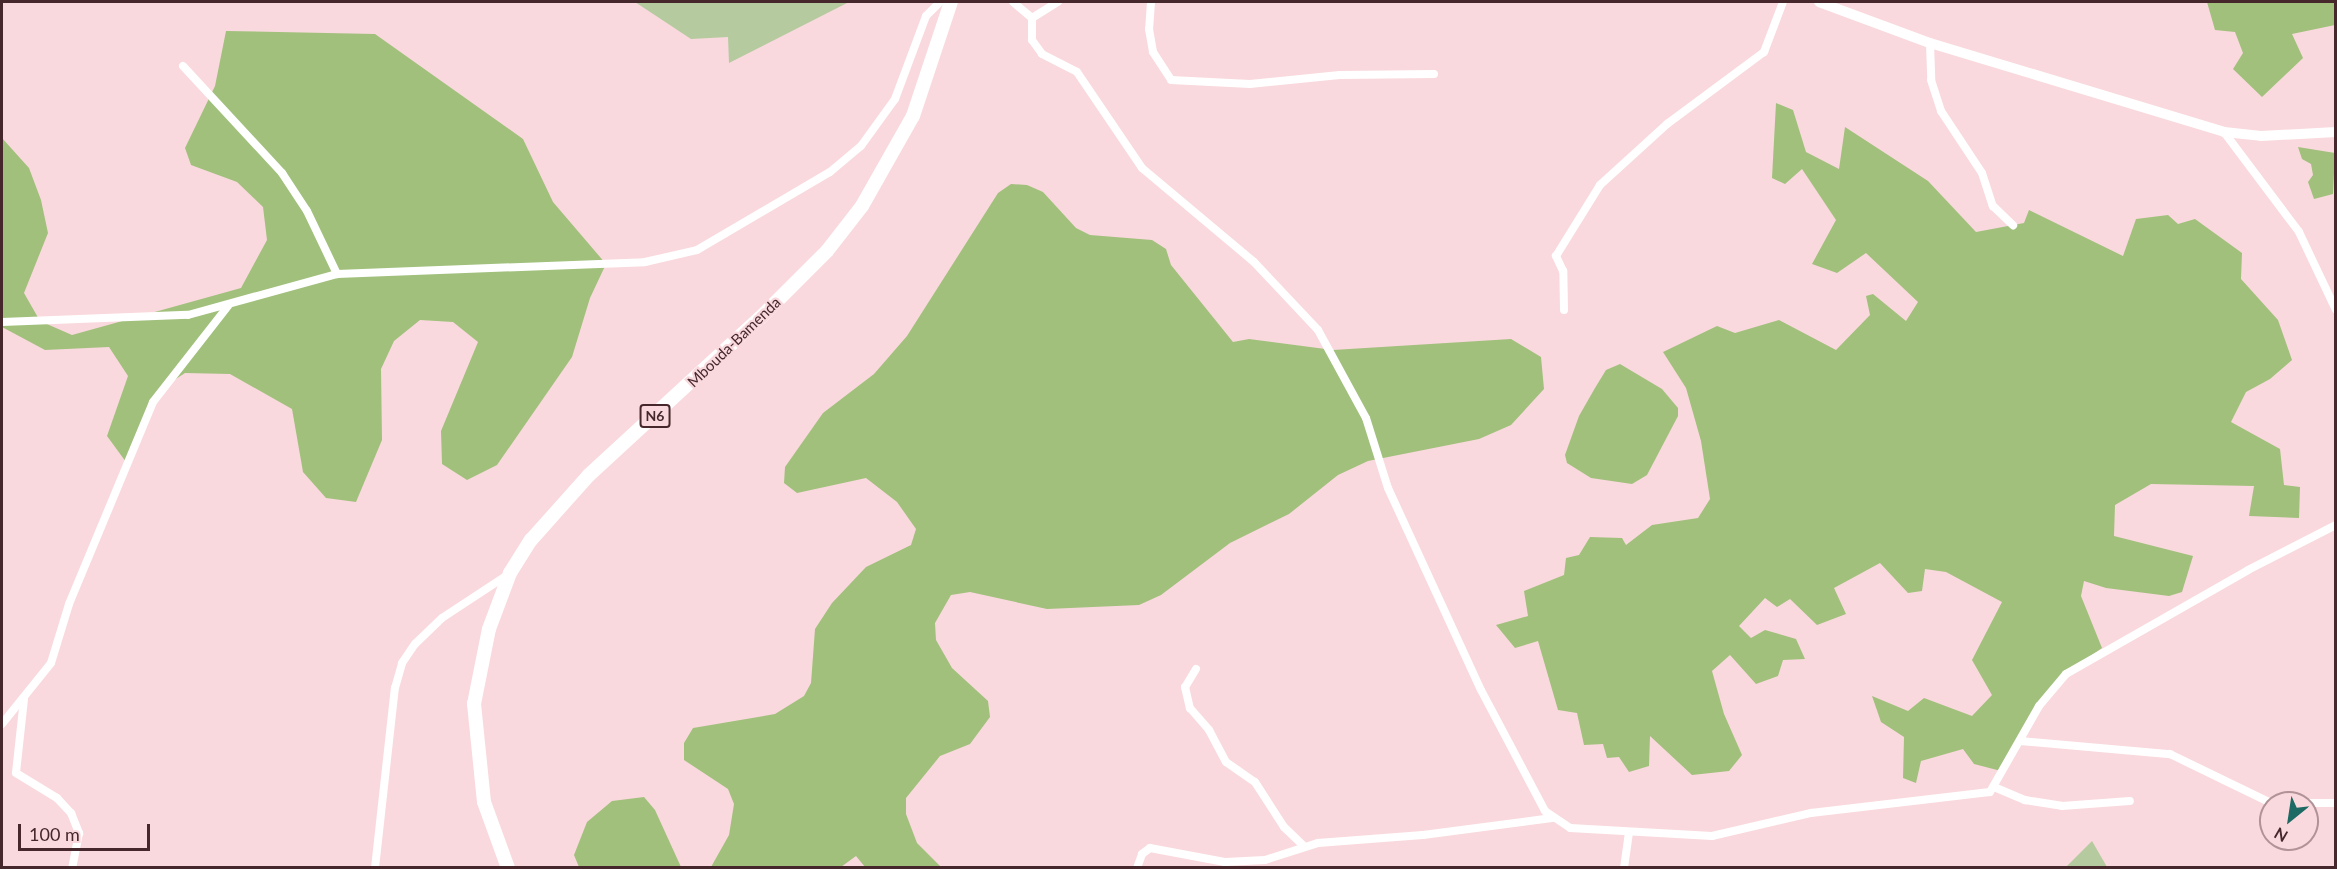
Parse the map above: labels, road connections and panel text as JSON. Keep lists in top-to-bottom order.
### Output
{
  "streets": {
    "highway": ["Mbouda-Bamenda", "N6"]
  },
  "scale_bar": "100 m",
  "north": "bottom left"
}
